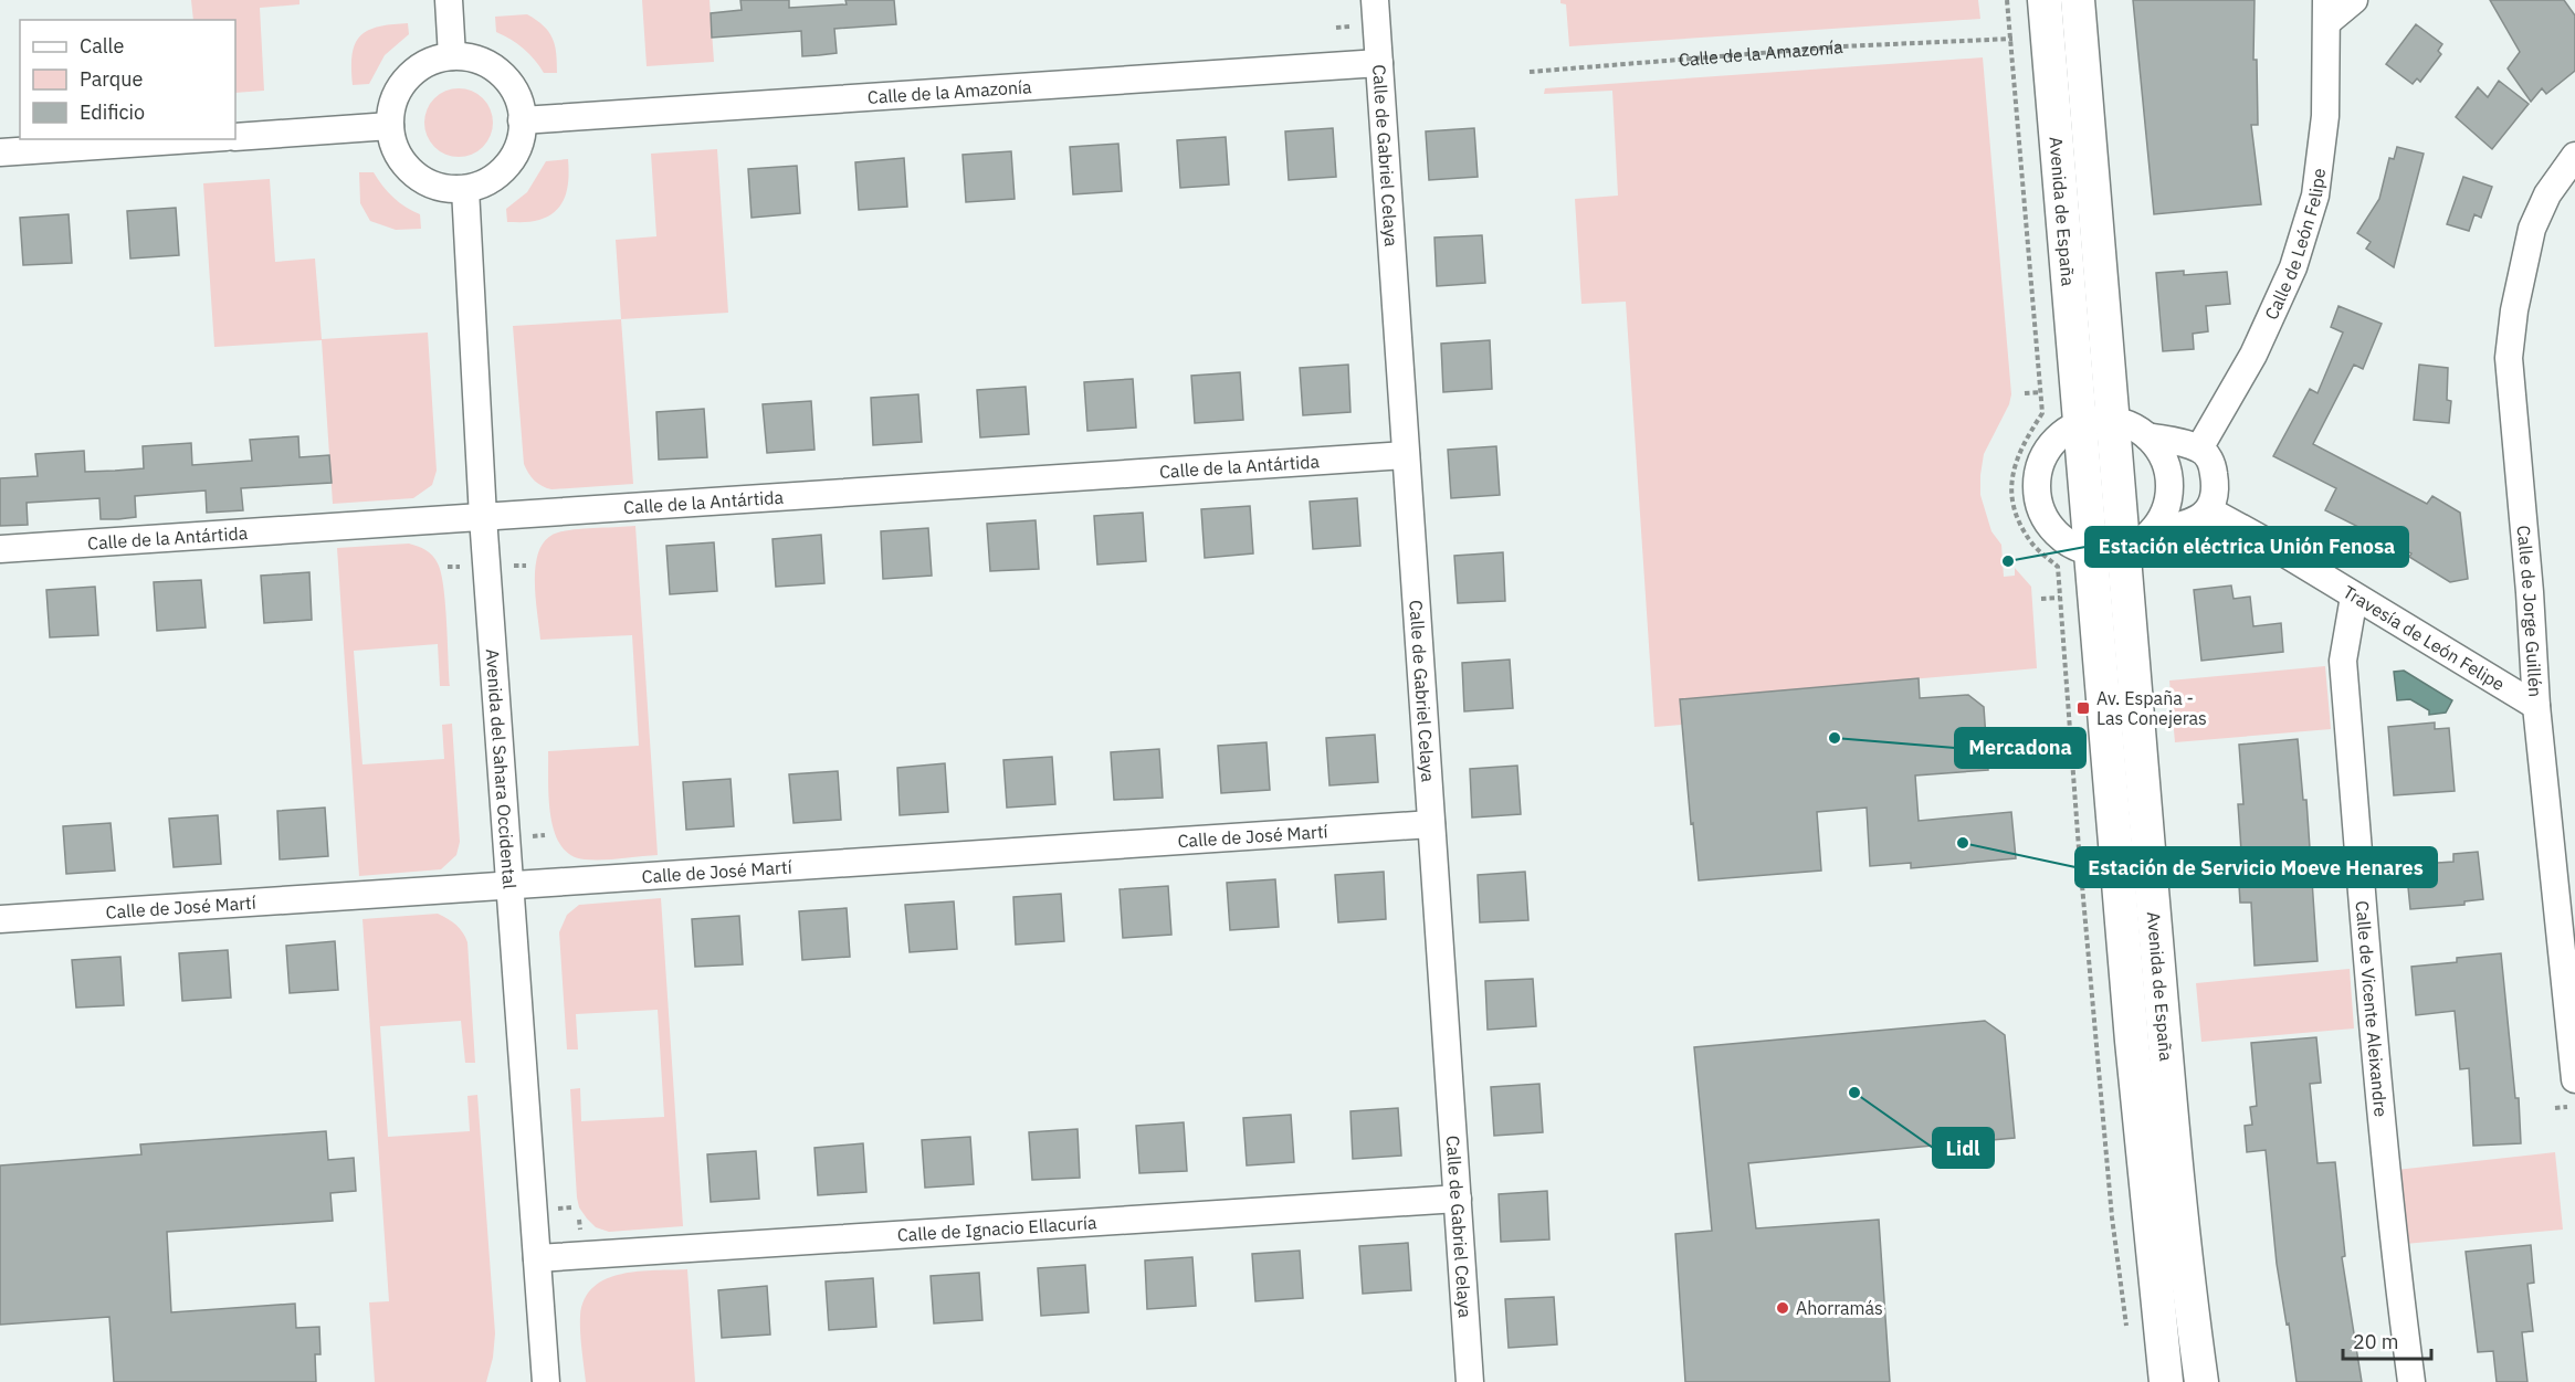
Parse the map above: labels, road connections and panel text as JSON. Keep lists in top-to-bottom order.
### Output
{
  "streets": {
    "street": [
      "Calle de la Amazonía",
      "Calle de Gabriel Celaya",
      "Avenida de España",
      "Calle de León Felipe",
      "Calle de la Antártida",
      "Calle de Jorge Guillén",
      "Travesía de León Felipe",
      "Avenida del Sahara Occidental",
      "Calle de José Martí",
      "Calle de Vicente Aleixandre",
      "Calle de Ignacio Ellacuría"
    ]
  },
  "crossings": [
    ["Calle de la Amazonía", "Calle de Gabriel Celaya"],
    ["Calle de la Amazonía", "Avenida del Sahara Occidental"],
    ["Calle de Gabriel Celaya", "Calle de la Antártida"],
    ["Calle de Gabriel Celaya", "Calle de José Martí"],
    ["Calle de Gabriel Celaya", "Calle de Ignacio Ellacuría"],
    ["Calle de la Antártida", "Avenida del Sahara Occidental"],
    ["Calle de Jorge Guillén", "Travesía de León Felipe"],
    ["Travesía de León Felipe", "Calle de Vicente Aleixandre"],
    ["Avenida del Sahara Occidental", "Calle de José Martí"],
    ["Avenida del Sahara Occidental", "Calle de Ignacio Ellacuría"]
  ],
  "places": {
    "other": [
      "Estación eléctrica Unión Fenosa",
      "Mercadona",
      "Estación de Servicio Moeve Henares",
      "Lidl",
      "Ahorramás"
    ],
    "transit": ["Av. España - Las Conejeras"]
  },
  "legend": ["Calle", "Parque", "Edificio"],
  "scale_bar": "20 m"
}
